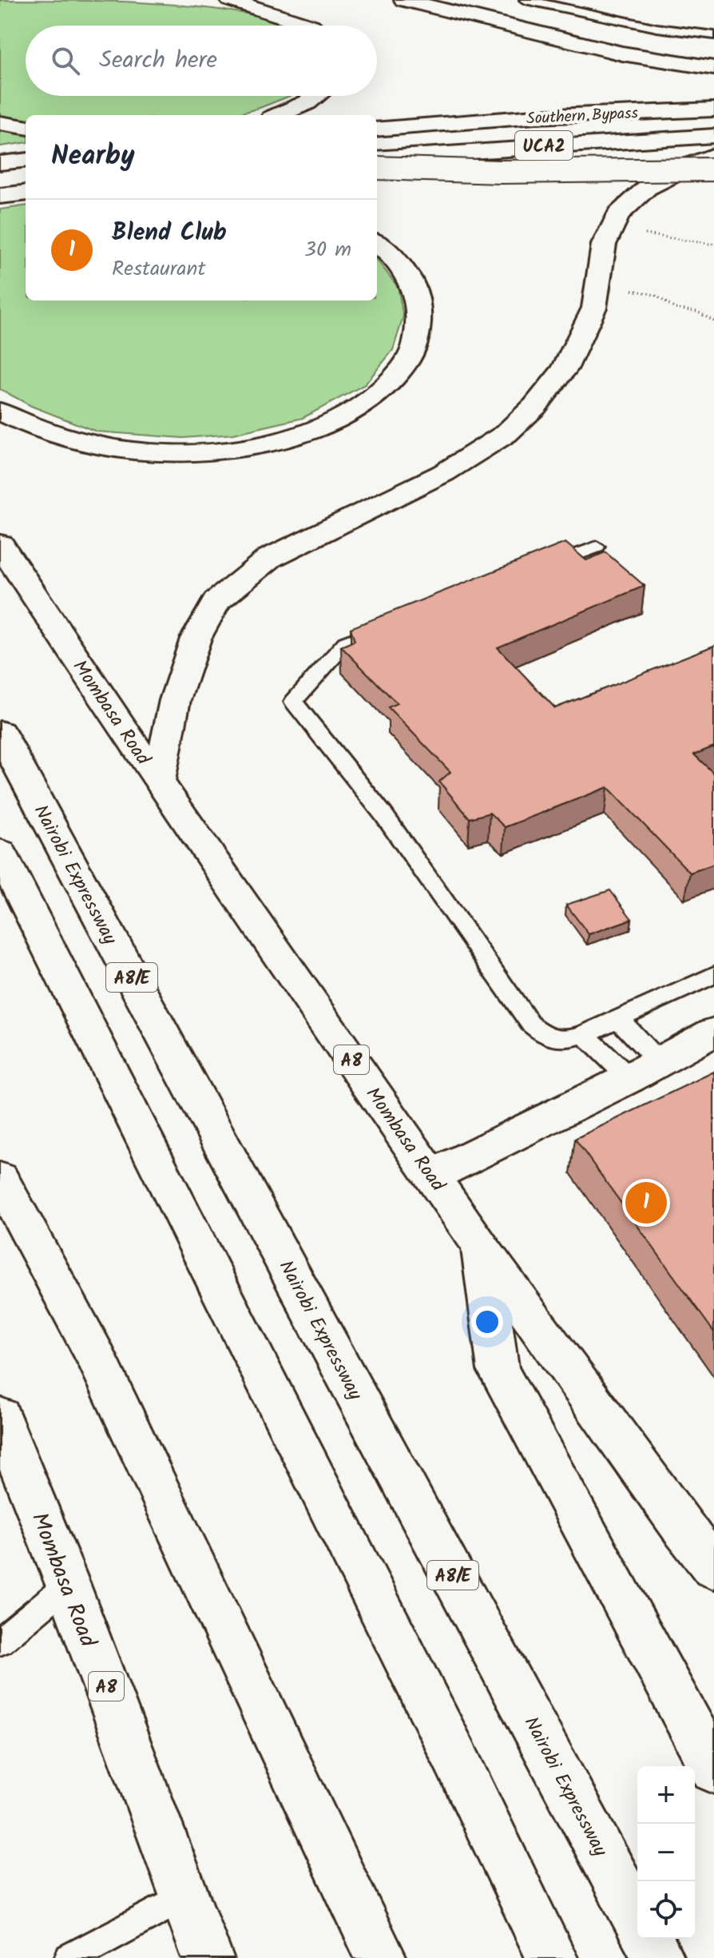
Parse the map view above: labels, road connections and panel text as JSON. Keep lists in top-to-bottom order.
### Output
{
  "streets": {
    "main road": [
      "Southern Bypass",
      "UCA2",
      "Mombasa Road",
      "Nairobi Expressway",
      "A8/E",
      "A8"
    ]
  },
  "page": {
    "search": "Search here",
    "heading": "Nearby",
    "list": [
      {
        "mark": "1",
        "name": "Blend Club",
        "note": "Restaurant",
        "value": "30 m"
      }
    ],
    "pins": "1",
    "map_buttons": ["+", "−"]
  }
}
